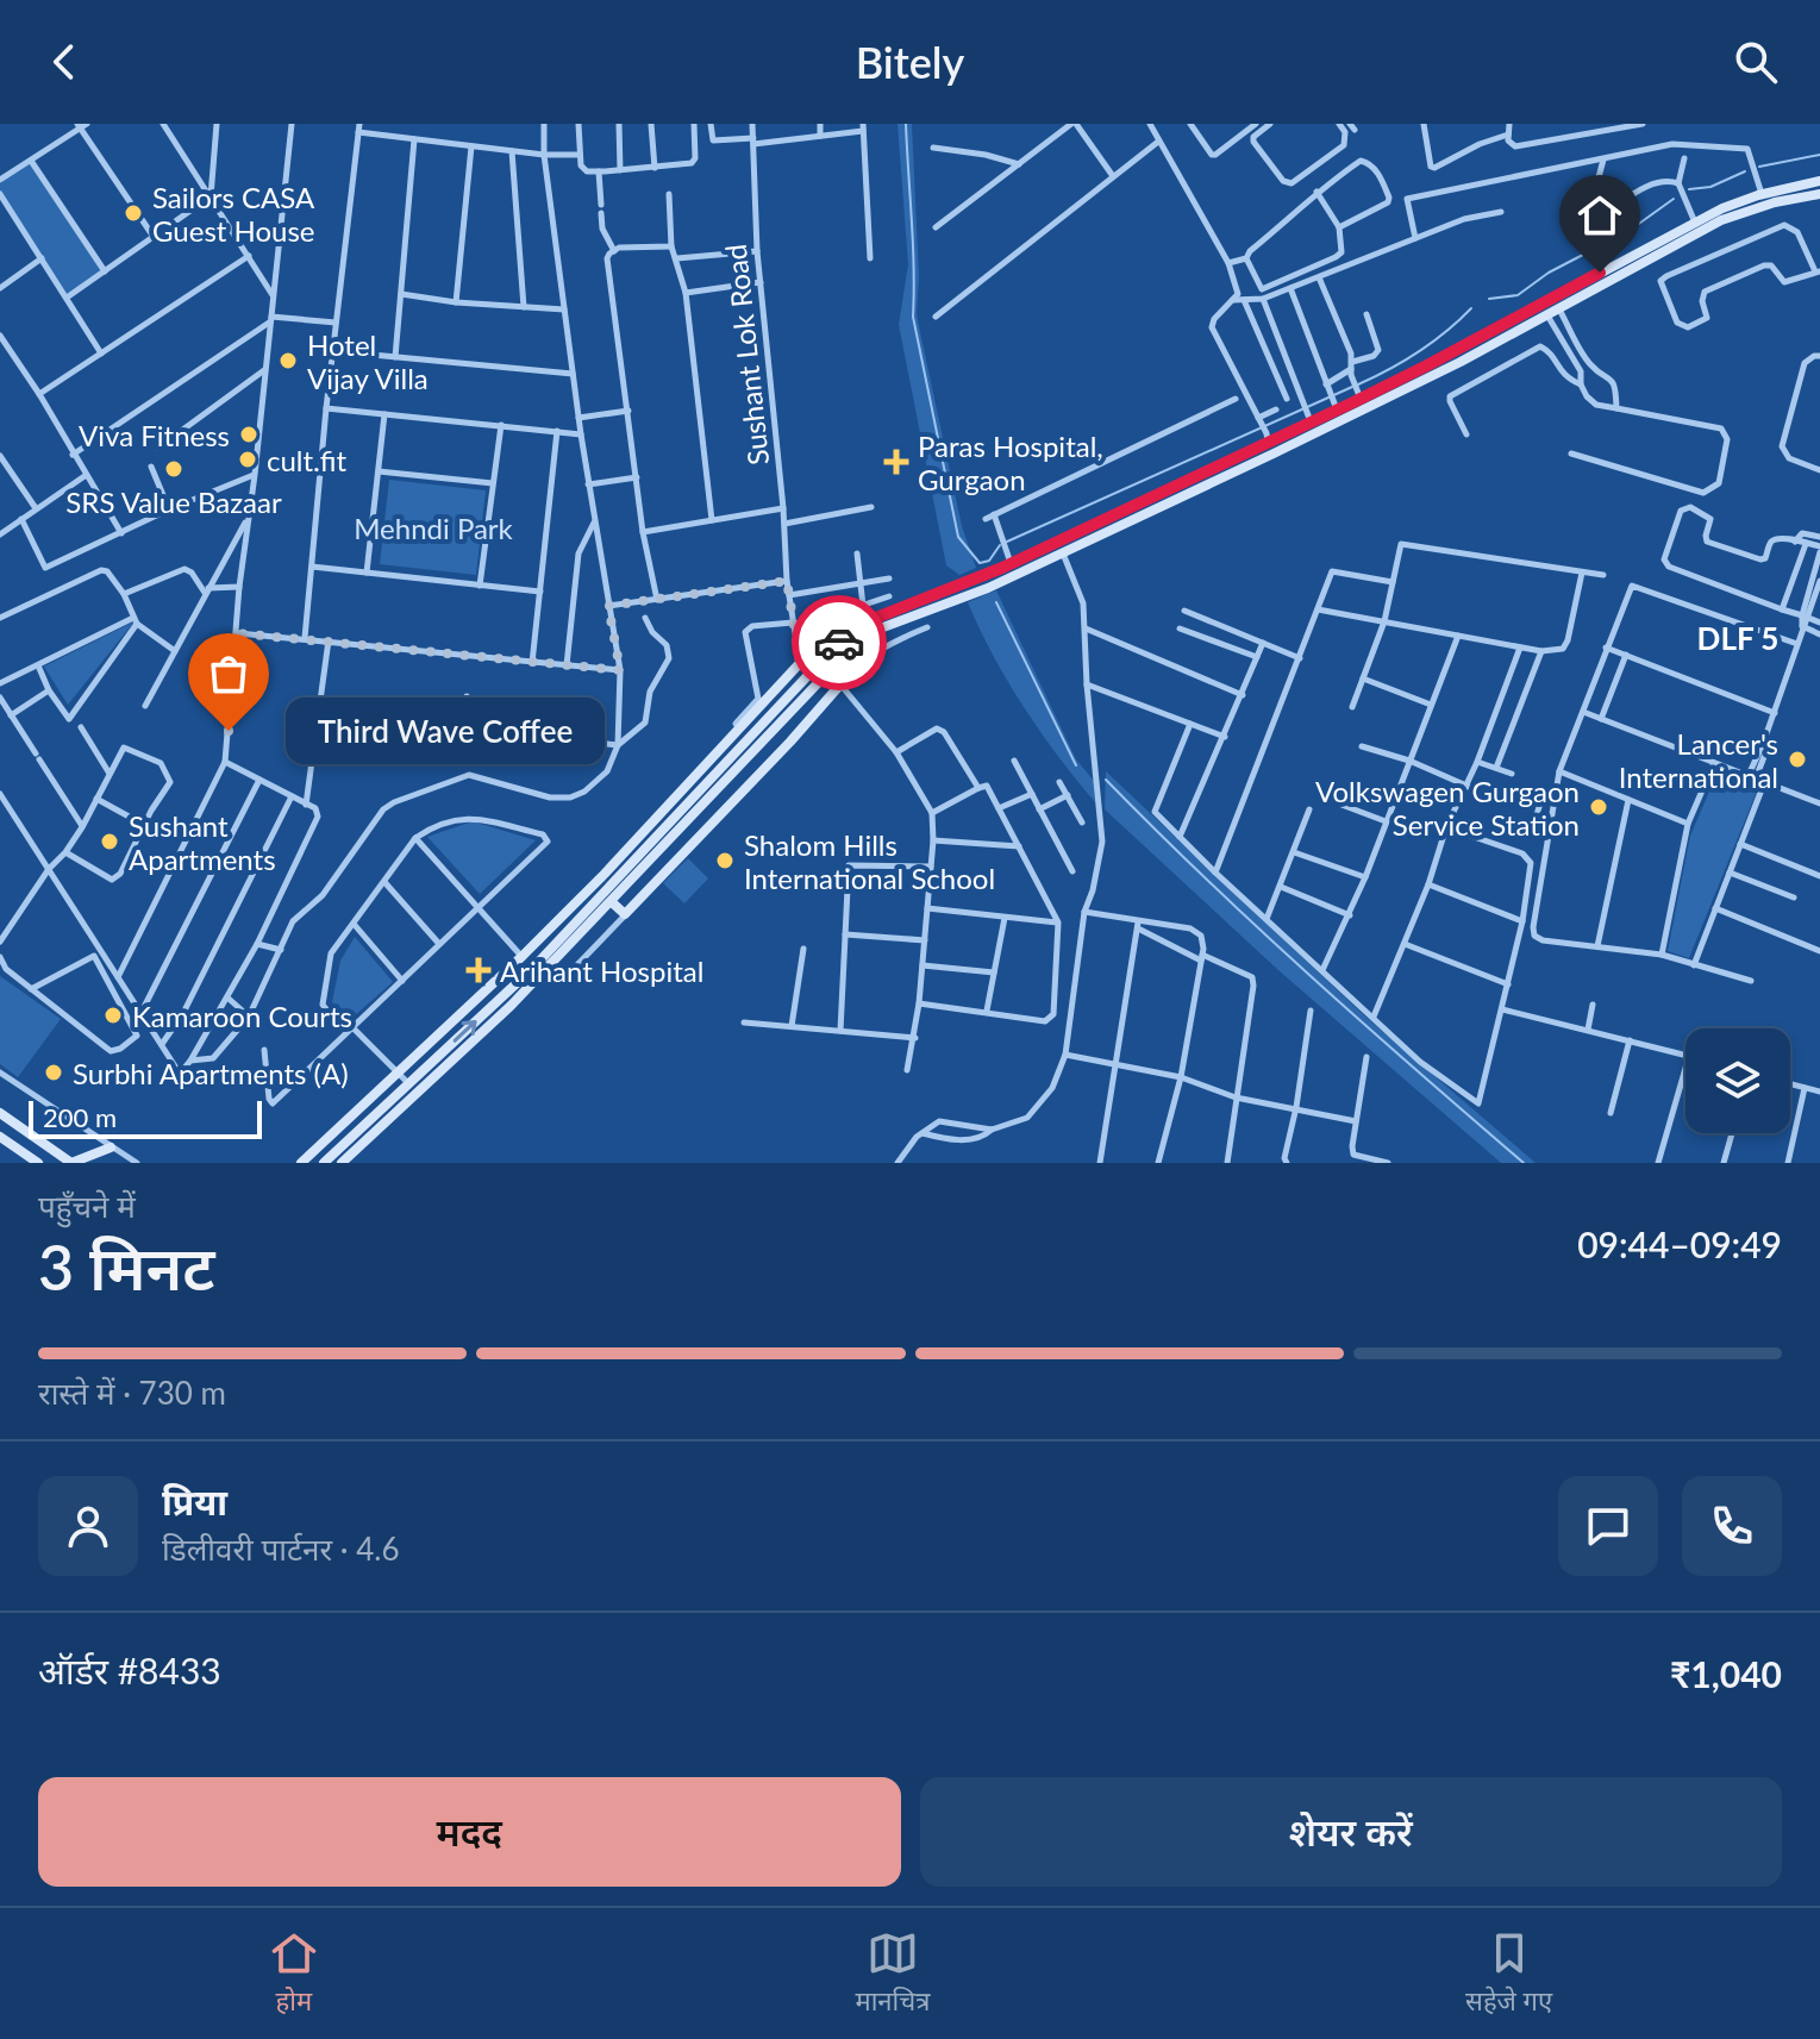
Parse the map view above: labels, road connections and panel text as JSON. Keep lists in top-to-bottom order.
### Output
{
  "streets": {
    "street": ["Sushant Lok Road"]
  },
  "districts": ["DLF 5"],
  "parks": ["Mehndi Park"],
  "places": {
    "other": [
      "Sailors CASA Guest House",
      "Hotel Vijay Villa",
      "Viva Fitness",
      "cult.fit",
      "SRS Value Bazaar",
      "Third Wave Coffee",
      "Lancer's International",
      "Volkswagen Gurgaon Service Station",
      "Sushant Apartments",
      "Shalom Hills International School",
      "Kamaroon Courts",
      "Surbhi Apartments (A)"
    ],
    "health": ["Paras Hospital, Gurgaon", "Arihant Hospital"]
  },
  "scale_bar": "200 m",
  "page": {
    "header": "Bitely",
    "bubble": "Third Wave Coffee",
    "scale": "200 m",
    "heading": ["3 मिनट", "पहुँचने में", "09:44–09:49"],
    "panel": [
      "प्रिया",
      "डिलीवरी पार्टनर · 4.6",
      "ऑर्डर #8433",
      "₹1,040"
    ],
    "bar": "रास्ते में · 730 m",
    "buttons": ["मदद", "शेयर करें"],
    "tabs": ["होम", "मानचित्र", "सहेजे गए"]
  }
}
